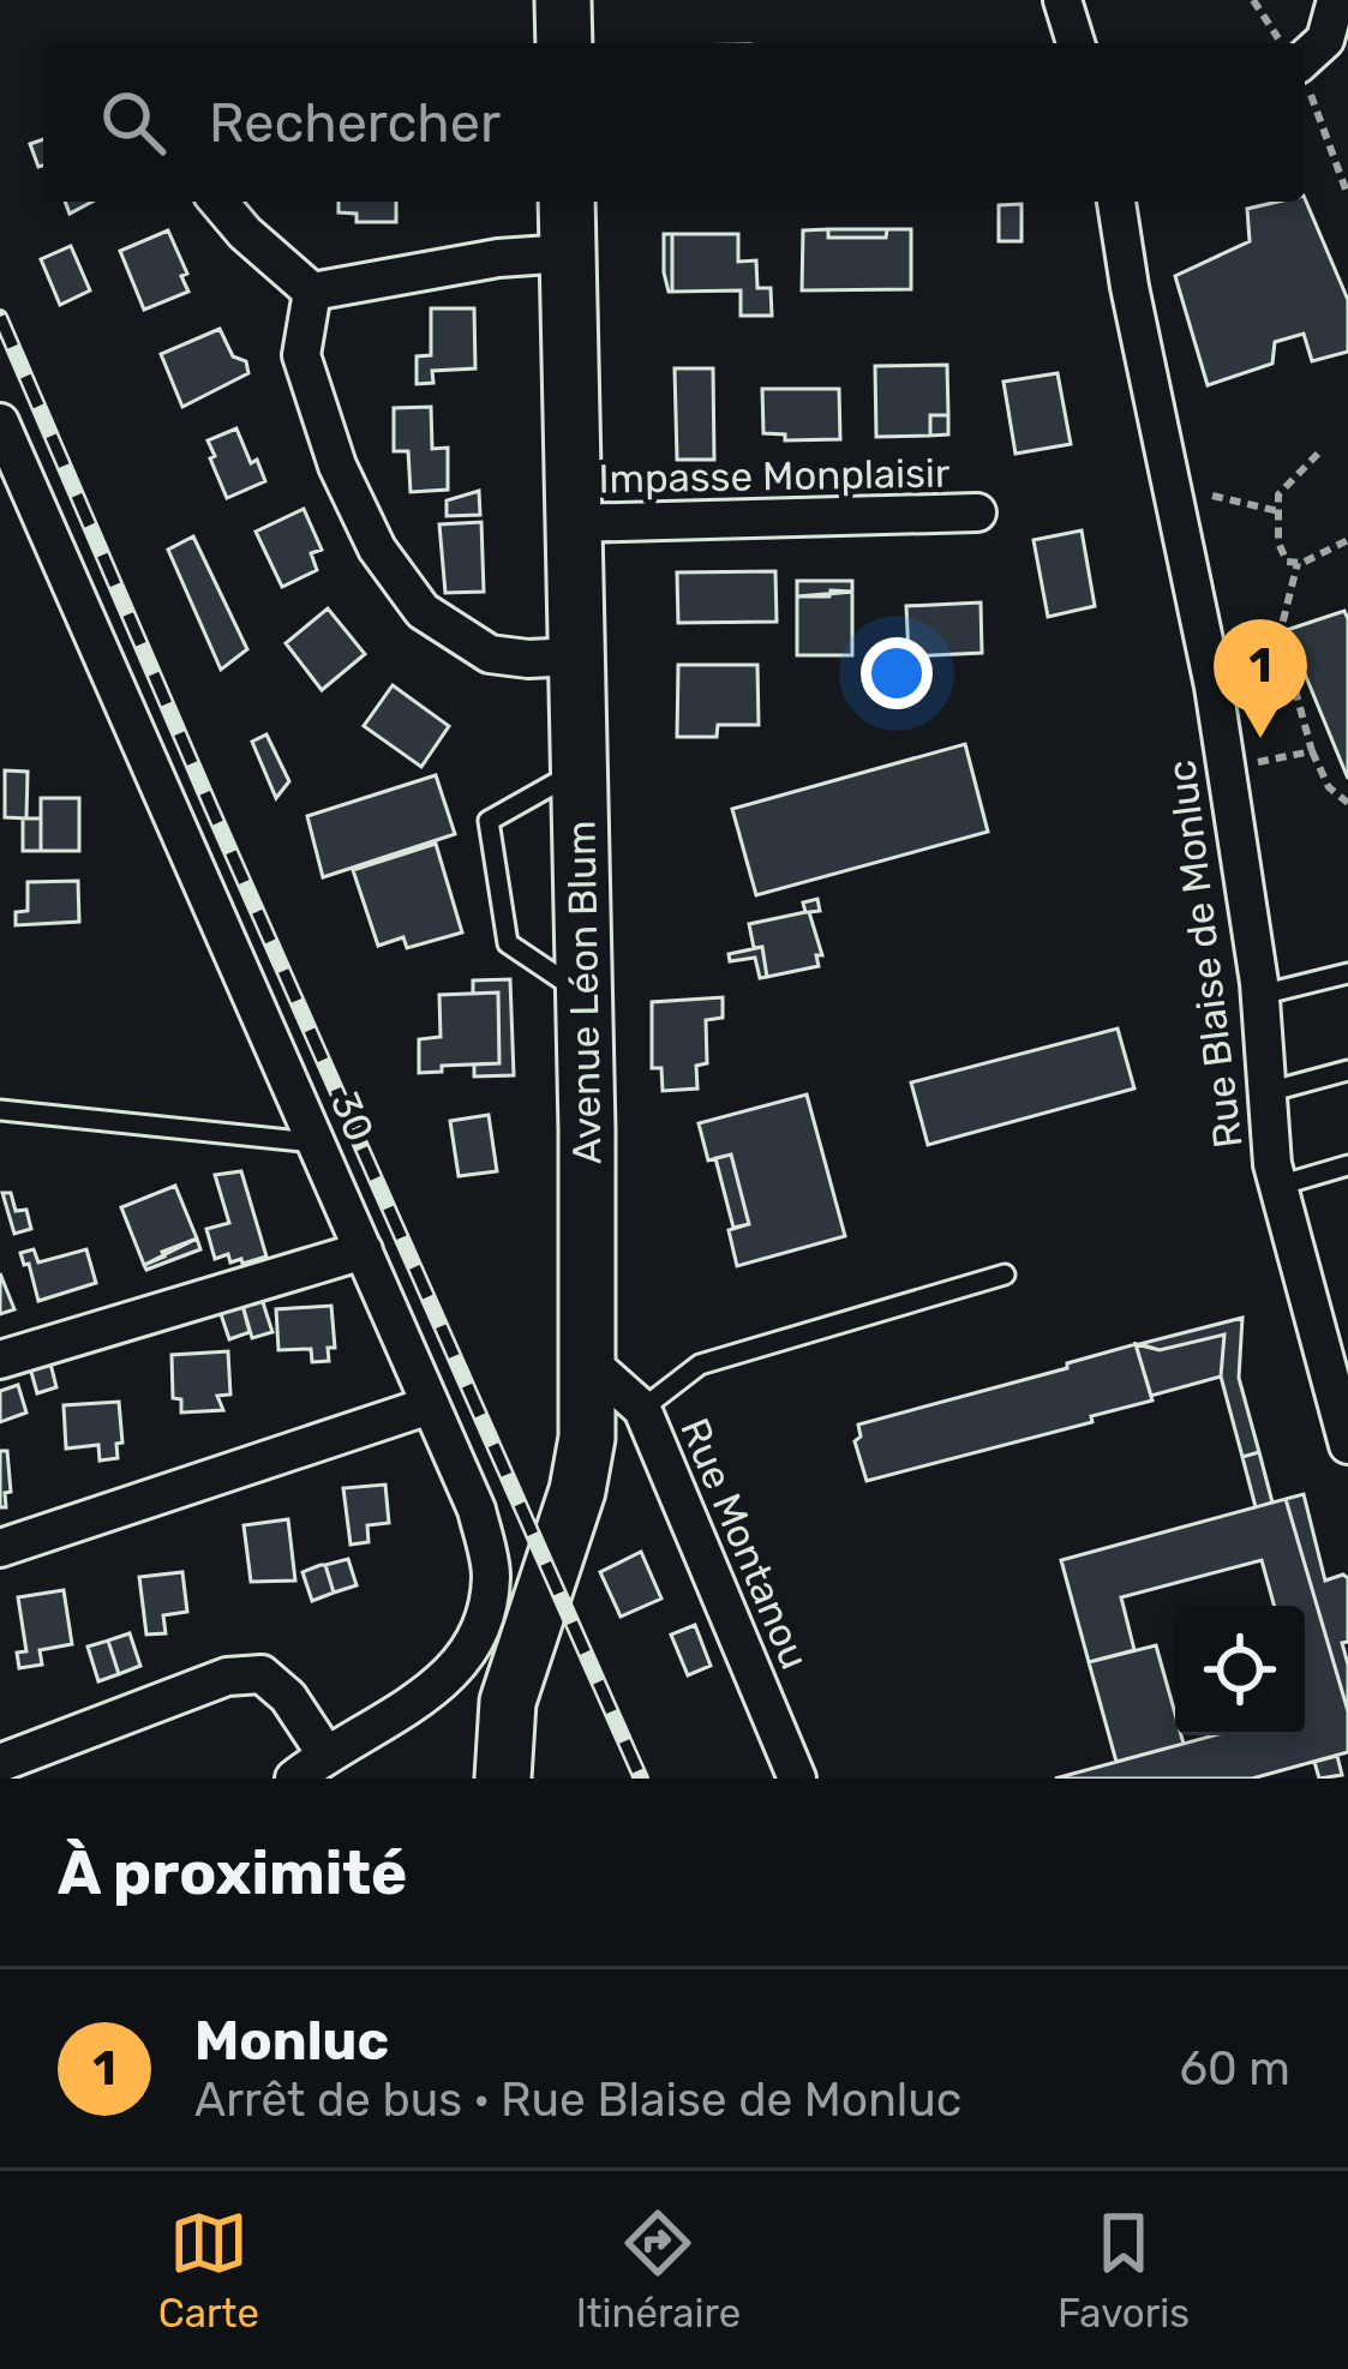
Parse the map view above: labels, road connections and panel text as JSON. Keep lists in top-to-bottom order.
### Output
{
  "streets": {
    "main road": ["Avenue Léon Blum"],
    "street": [
      "Impasse Monplaisir",
      "Rue Blaise de Monluc",
      "30",
      "Rue Montanou"
    ]
  },
  "crossings": [
    ["Impasse Monplaisir", "Avenue Léon Blum"],
    ["Avenue Léon Blum", "Rue Montanou"]
  ],
  "page": {
    "search": "Rechercher",
    "pins": "1",
    "heading": "À proximité",
    "list": [
      {
        "mark": "1",
        "name": "Monluc",
        "note": "Arrêt de bus · Rue Blaise de Monluc",
        "value": "60 m"
      }
    ],
    "nav": ["Carte", "Itinéraire", "Favoris"]
  }
}
